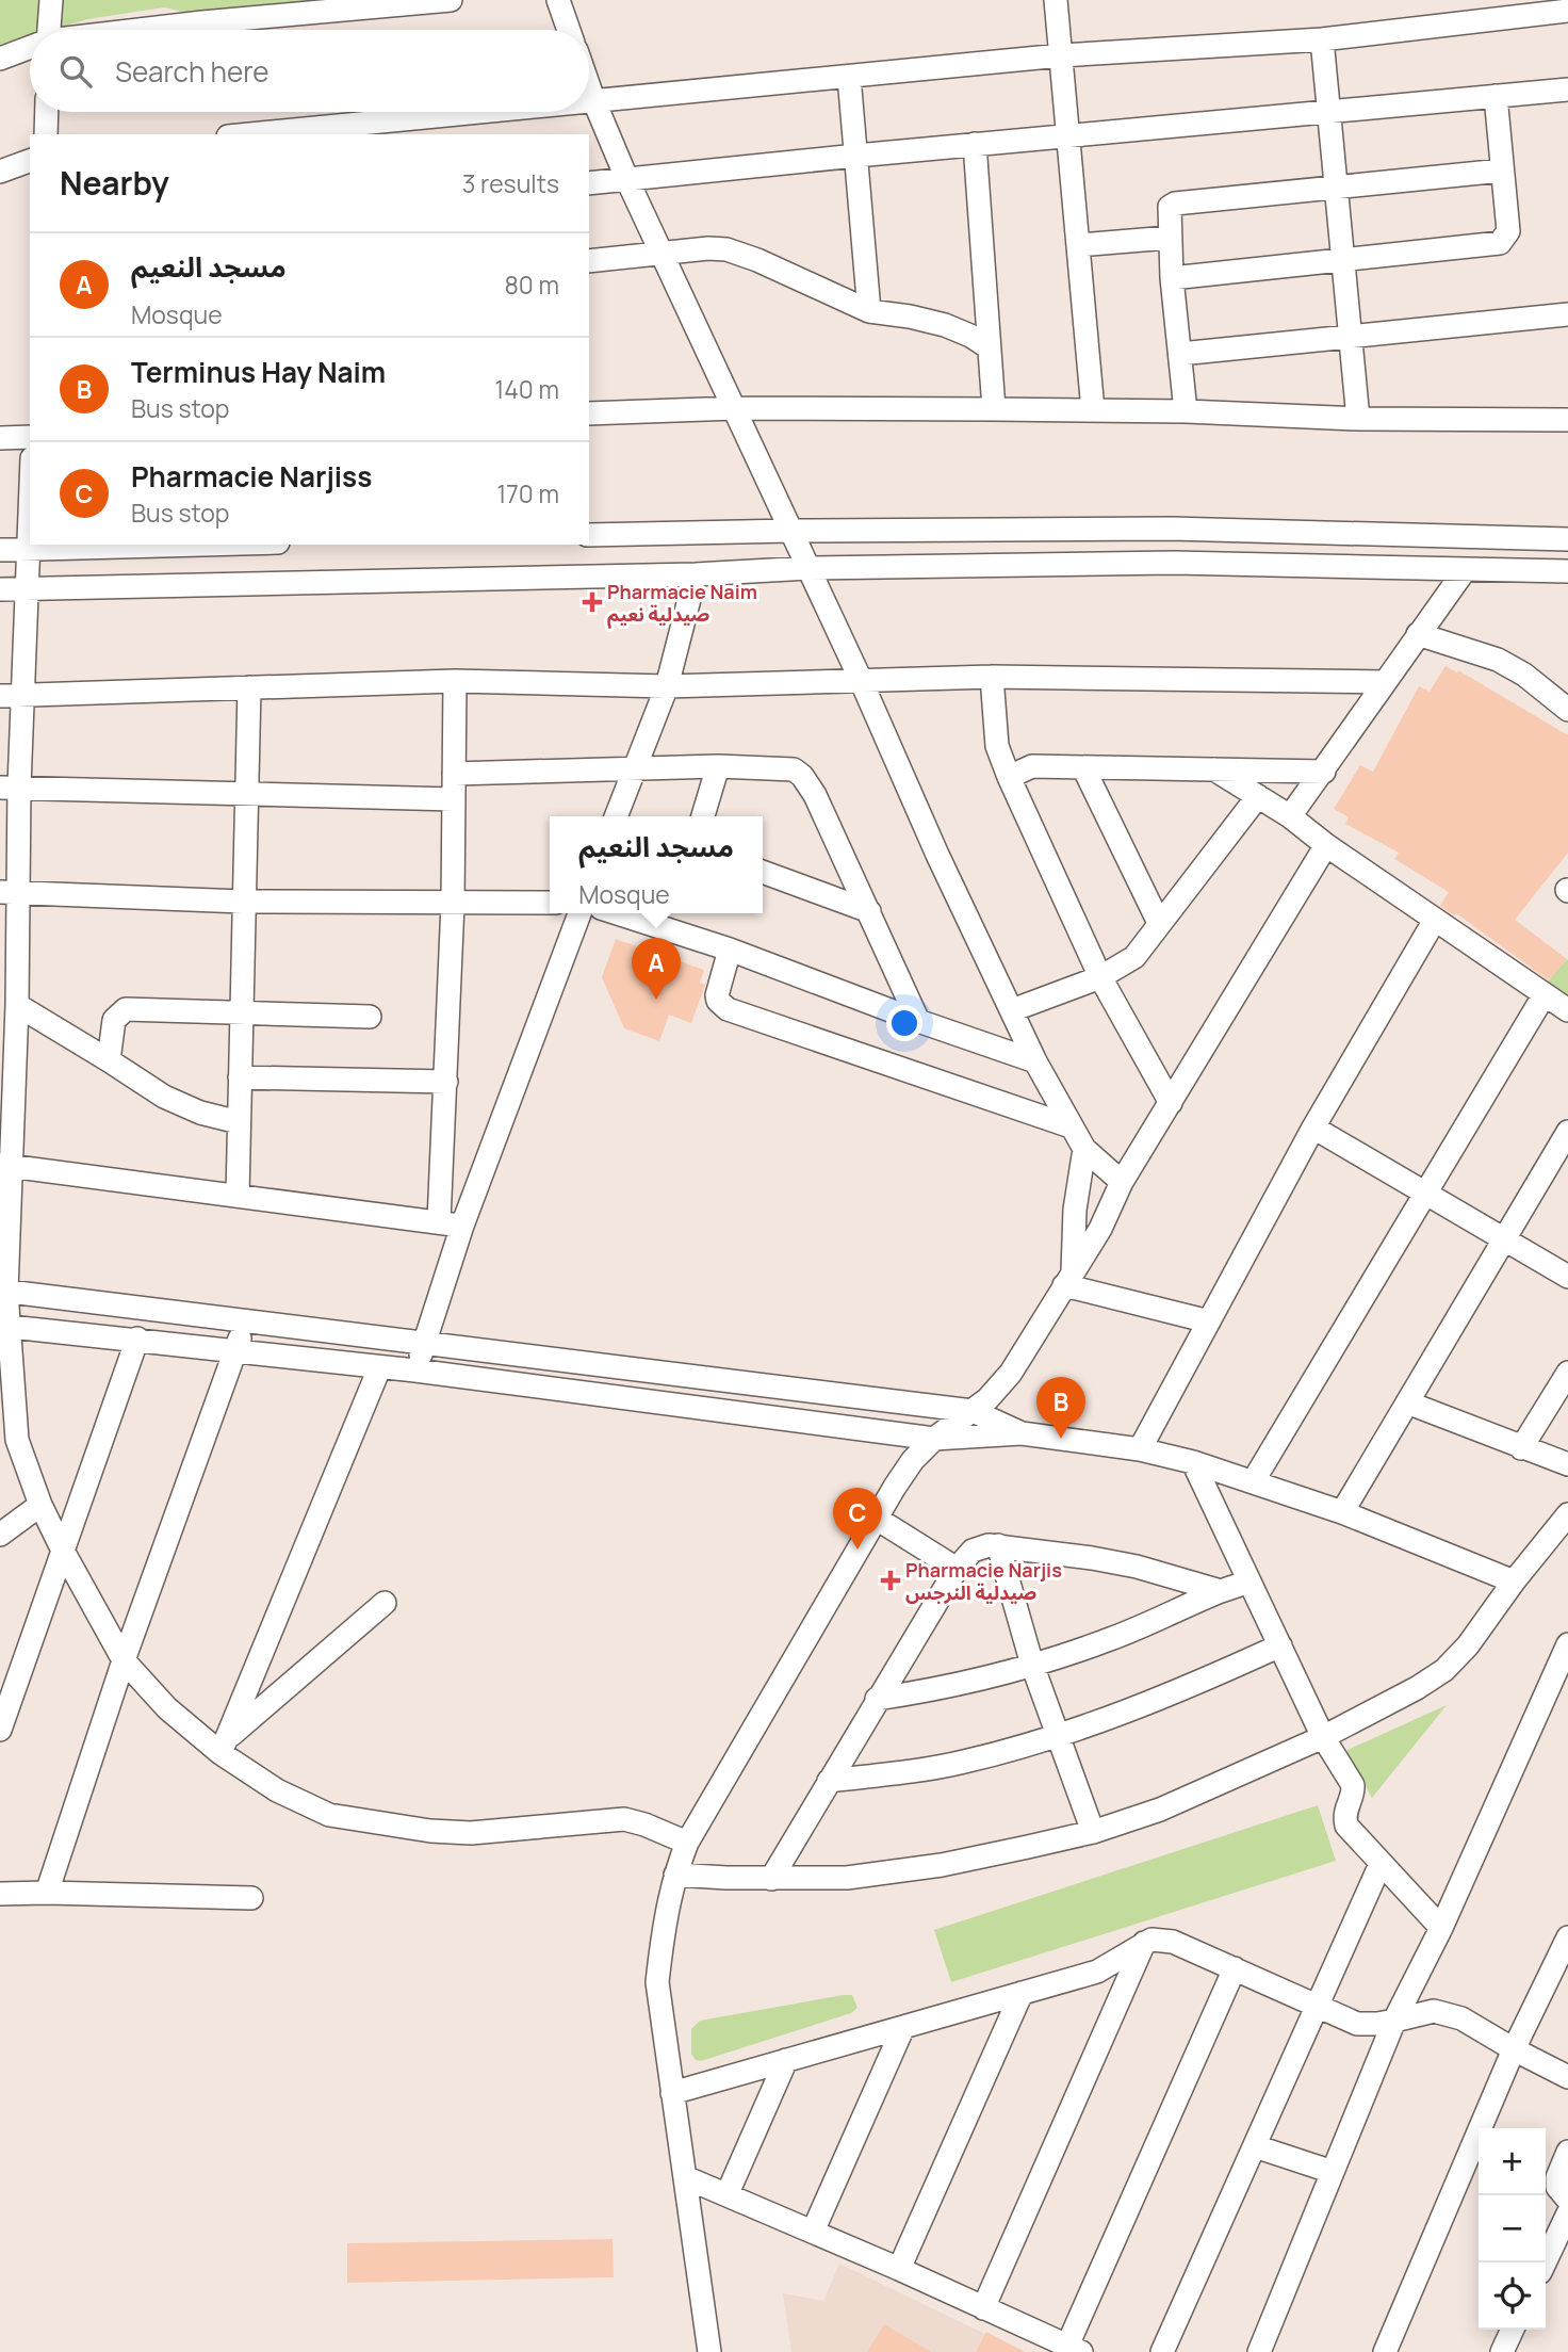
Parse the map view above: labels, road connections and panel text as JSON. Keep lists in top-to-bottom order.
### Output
{
  "places": {
    "health": ["Pharmacie Naim صيدلية نعيم", "Pharmacie Narjis صيدلية النرجس"]
  },
  "page": {
    "search": "Search here",
    "heading": ["Nearby", "3 results"],
    "list": [
      {
        "mark": "A",
        "name": "مسجد النعيم",
        "note": "Mosque",
        "value": "80 m"
      },
      {
        "mark": "B",
        "name": "Terminus Hay Naim",
        "note": "Bus stop",
        "value": "140 m"
      },
      {
        "mark": "C",
        "name": "Pharmacie Narjiss",
        "note": "Bus stop",
        "value": "170 m"
      }
    ],
    "popup": ["مسجد النعيم", "Mosque"],
    "pins": ["A", "B", "C"],
    "map_buttons": ["+", "−"]
  }
}
